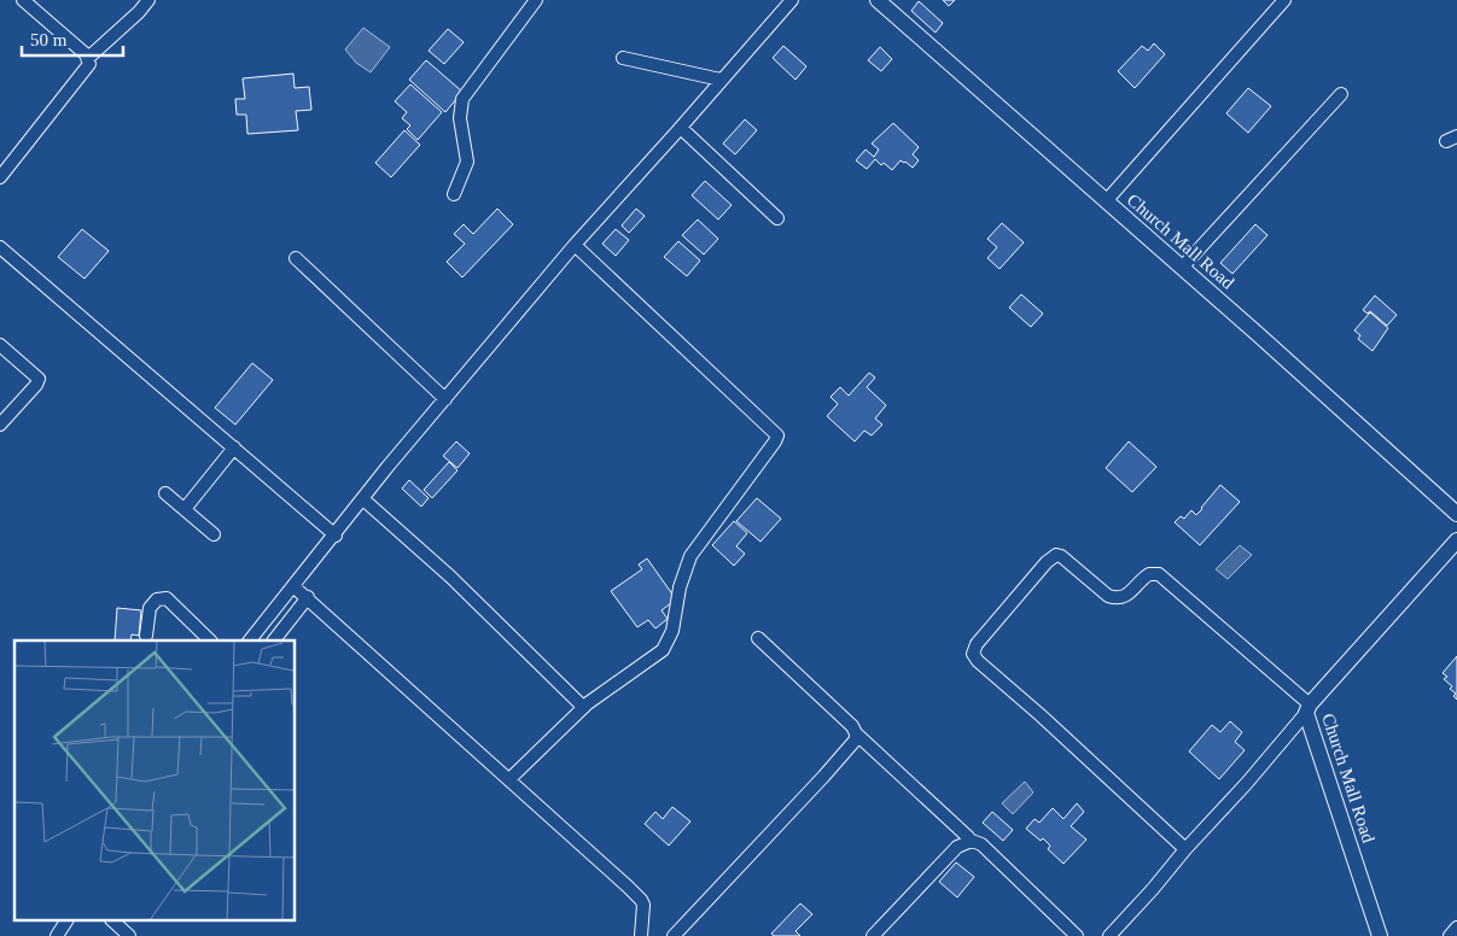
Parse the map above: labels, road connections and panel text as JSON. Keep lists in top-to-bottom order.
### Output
{
  "streets": {
    "street": ["Church Mall Road"]
  },
  "scale_bar": "50 m"
}
